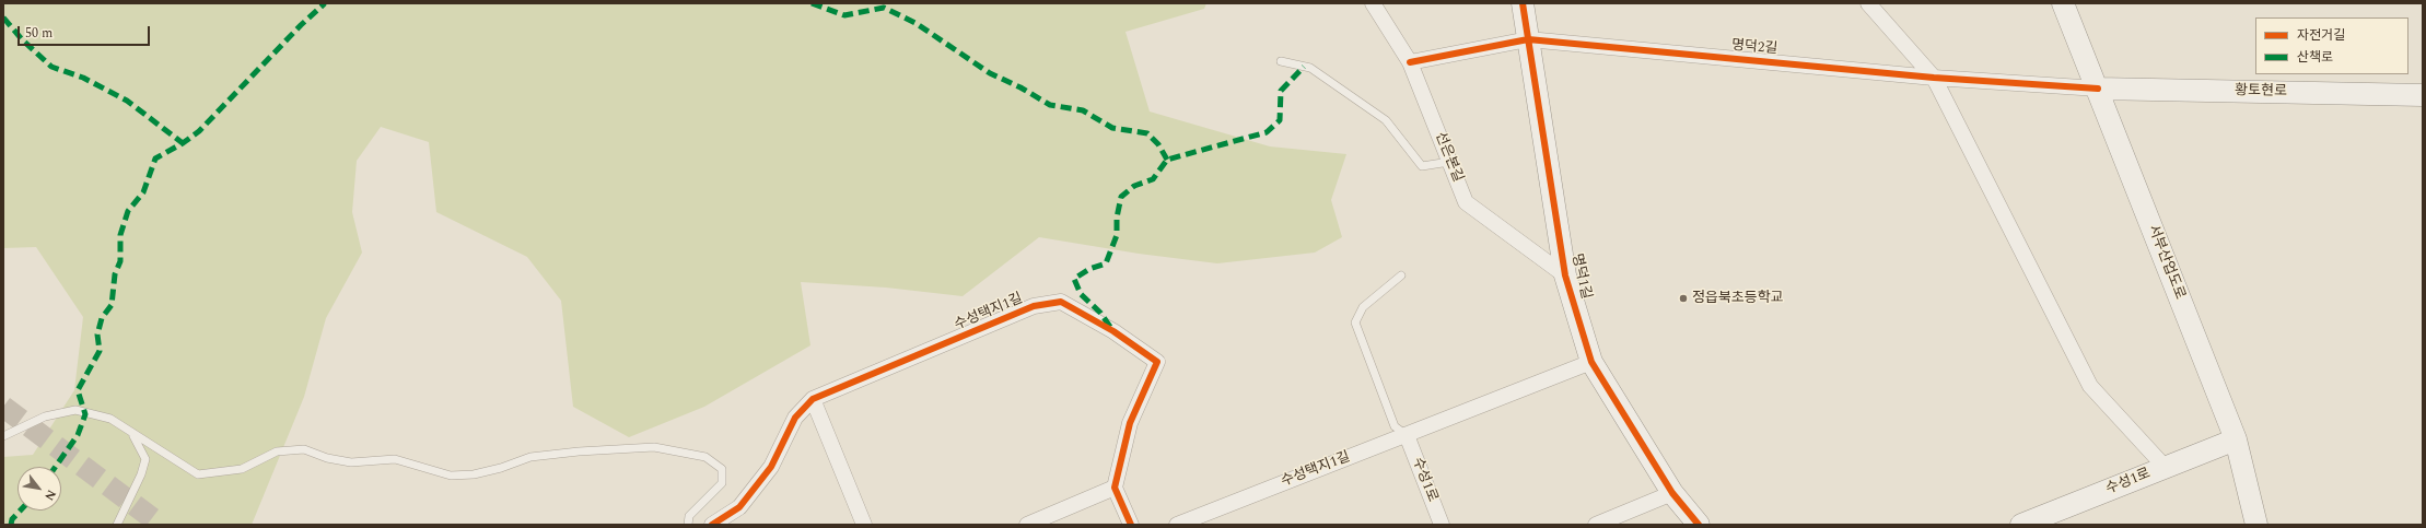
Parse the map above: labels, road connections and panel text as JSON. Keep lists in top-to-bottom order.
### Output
{
  "streets": {
    "main road": [
      "황토현로",
      "서부산업도로",
      "명덕1길",
      "수성1로"
    ],
    "street": ["명덕2길", "선은본길", "수성택지1길"]
  },
  "crossings": [
    ["명덕2길", "황토현로"],
    ["명덕2길", "선은본길"],
    ["명덕2길", "서부산업도로"],
    ["명덕2길", "명덕1길"],
    ["황토현로", "서부산업도로"],
    ["선은본길", "명덕1길"],
    ["서부산업도로", "수성1로"],
    ["명덕1길", "수성택지1길"],
    ["수성택지1길", "수성1로"]
  ],
  "places": ["정읍북초등학교"],
  "legend": ["자전거길", "산책로"],
  "scale_bar": "50 m",
  "north": "bottom right"
}
